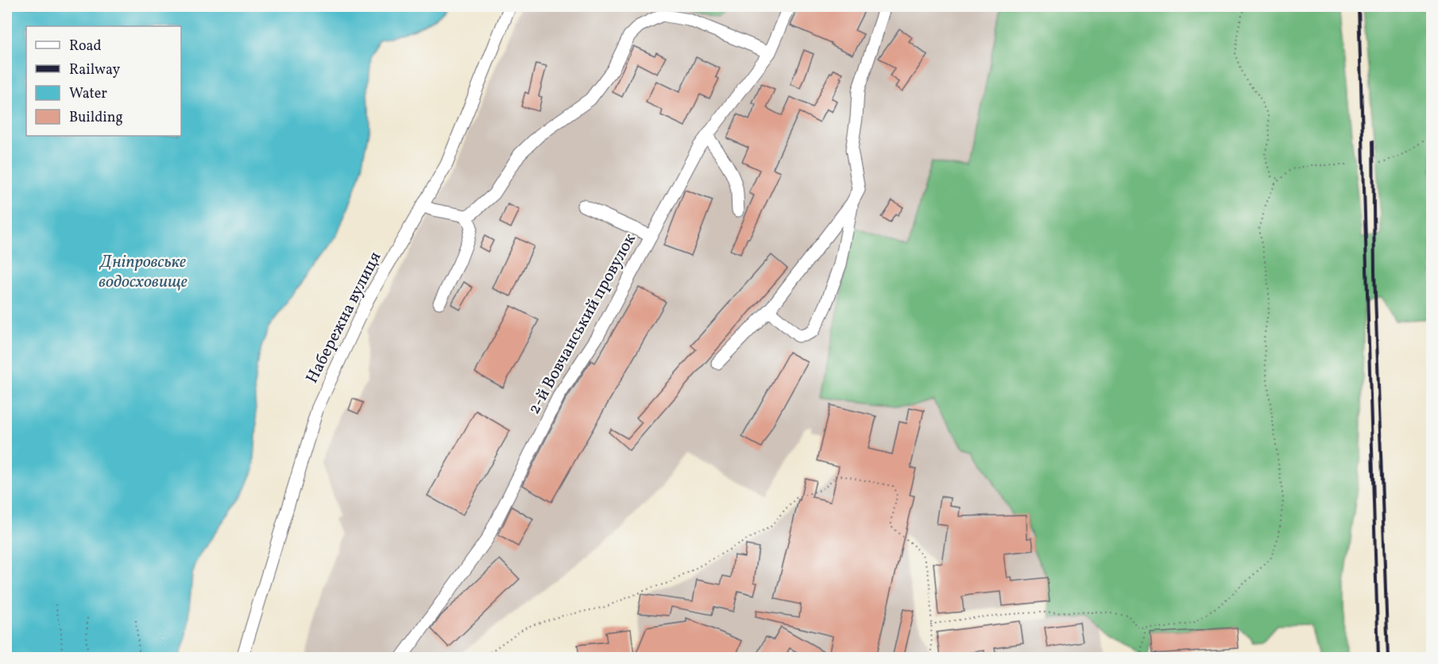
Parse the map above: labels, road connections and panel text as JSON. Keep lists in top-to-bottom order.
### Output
{
  "streets": {
    "street": ["Набережна вулиця", "2-й Вовчанський провулок"]
  },
  "water": ["Дніпровське водосховище"],
  "legend": [
    "Road",
    "Railway",
    "Water",
    "Building"
  ]
}
